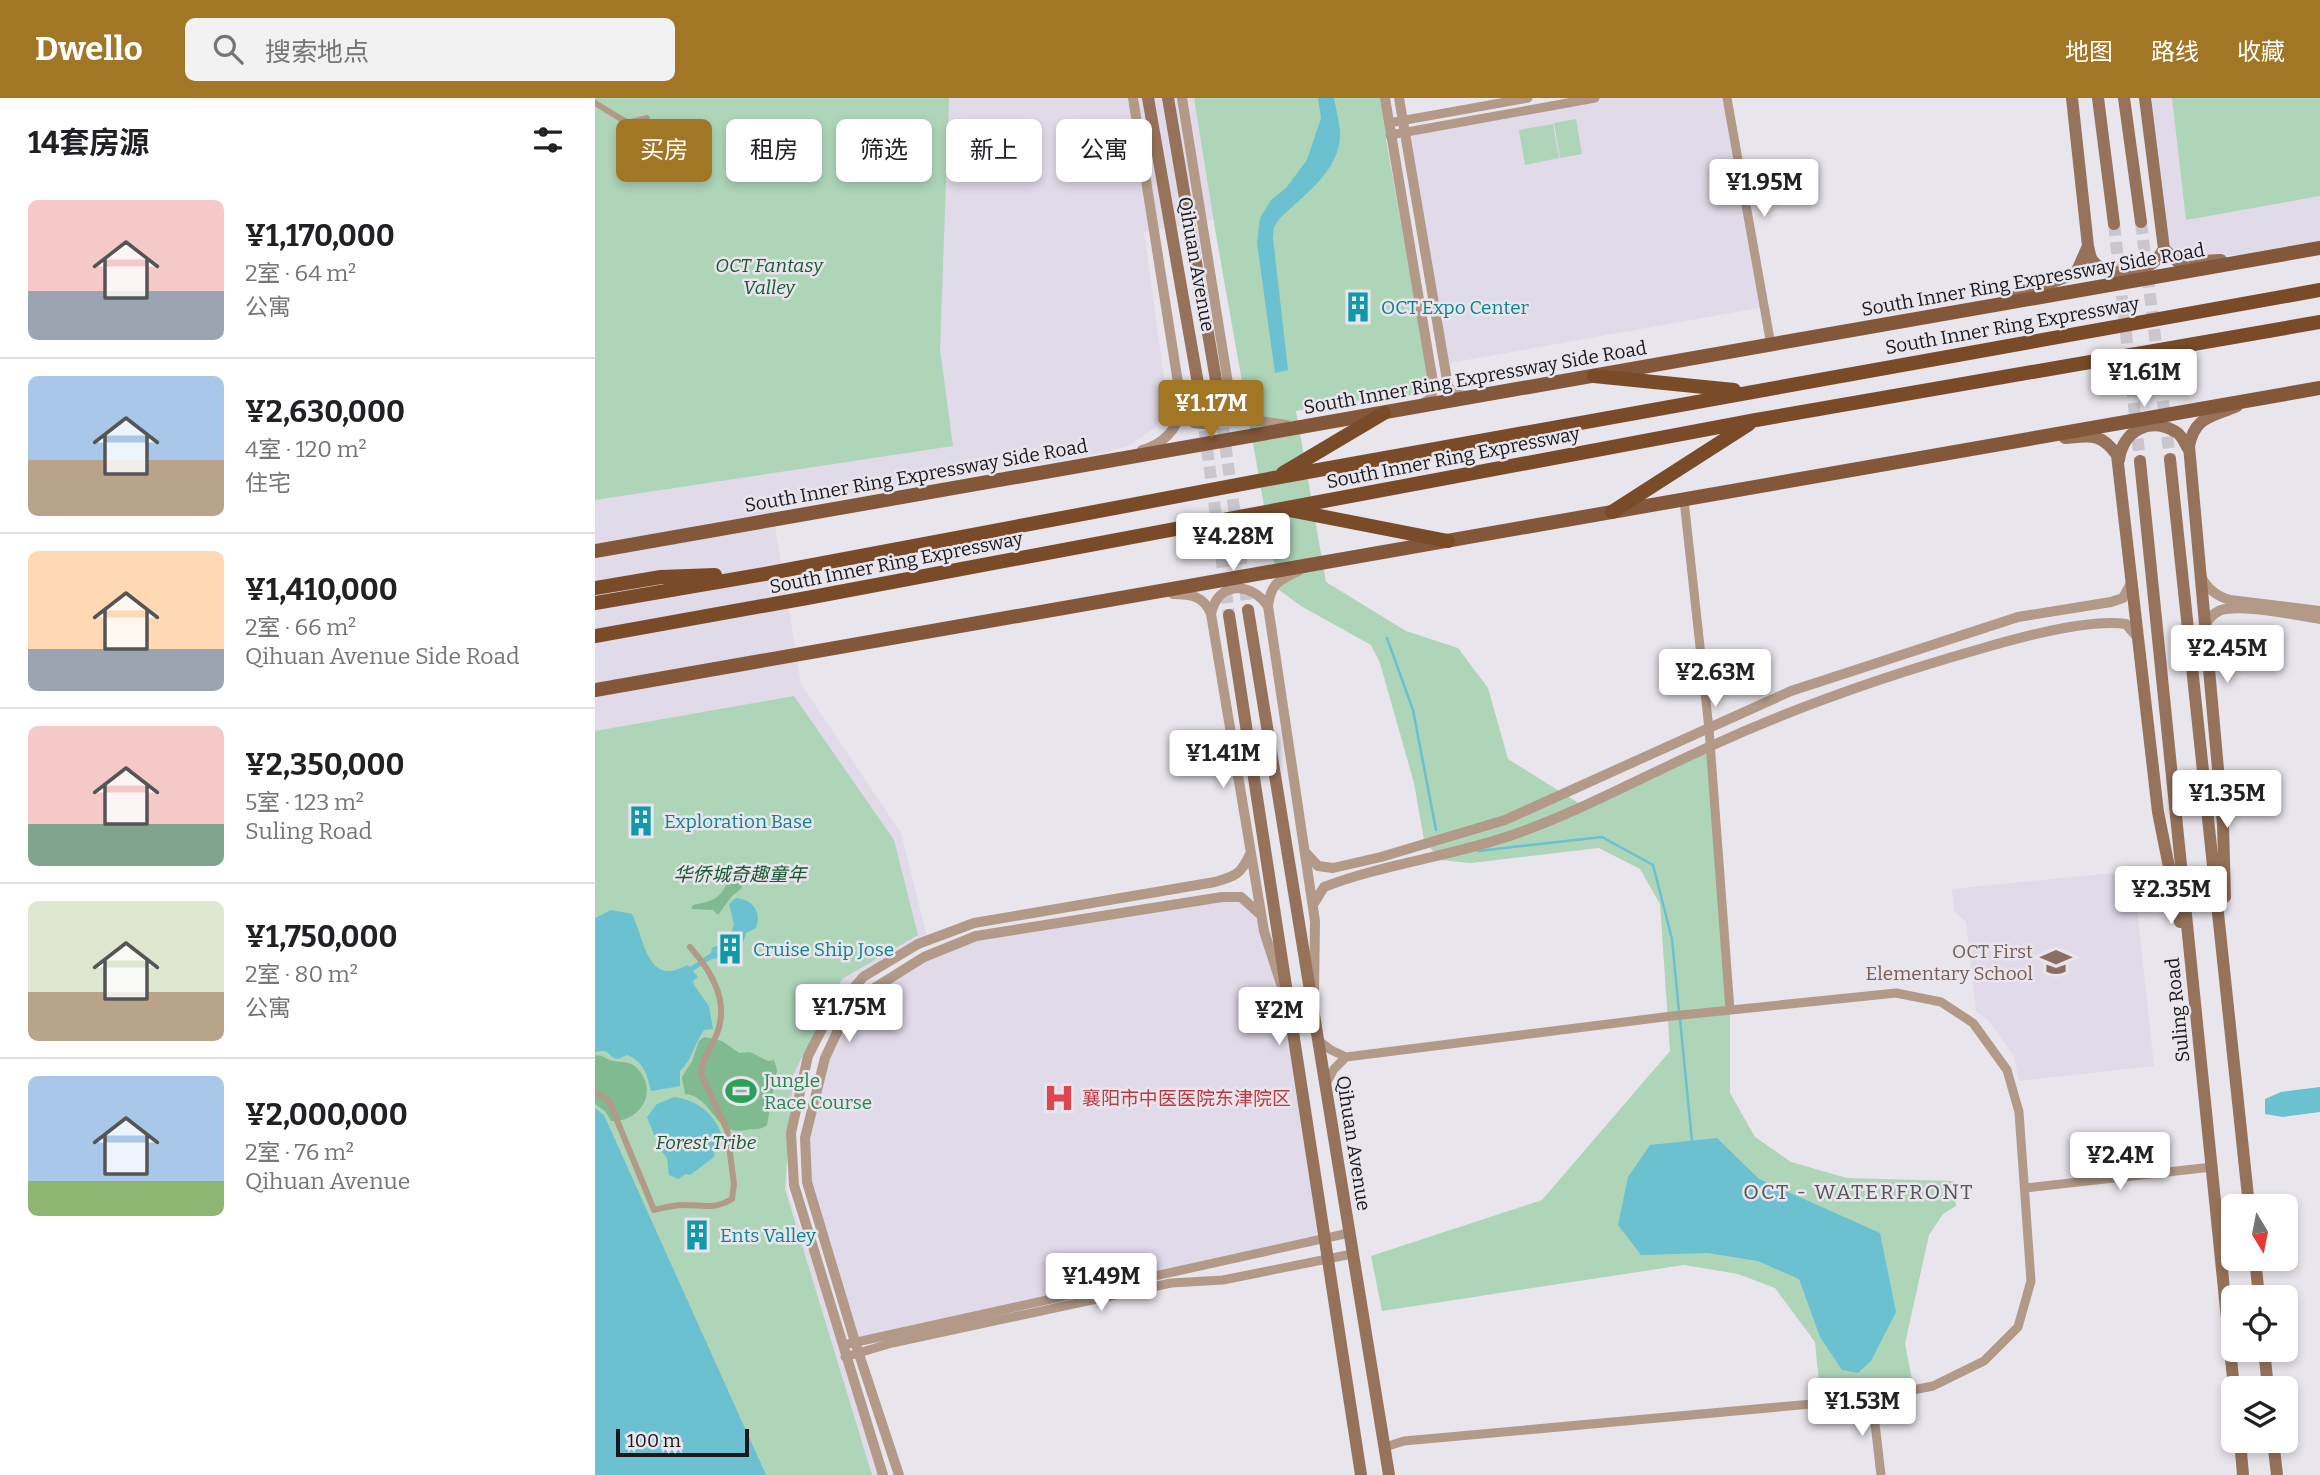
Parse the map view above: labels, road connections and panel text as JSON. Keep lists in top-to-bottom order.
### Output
{
  "streets": {
    "highway": ["South Inner Ring Expressway"],
    "main road": ["Qihuan Avenue", "South Inner Ring Expressway Side Road", "Suling Road"]
  },
  "districts": ["OCT - WATERFRONT"],
  "parks": ["OCT Fantasy Valley", "华侨城奇趣童年", "Forest Tribe"],
  "places": {
    "building": [
      "OCT Expo Center",
      "Exploration Base",
      "Cruise Ship Jose",
      "Ents Valley"
    ],
    "school or university": ["OCT First Elementary School"],
    "sports": ["Jungle Race Course"],
    "hospital": ["襄阳市中医医院东津院区"]
  },
  "scale_bar": "100 m",
  "north": "bottom",
  "page": {
    "header": "Dwello",
    "search": "搜索地点",
    "nav": ["地图", "路线", "收藏"],
    "heading": "14套房源",
    "chip": [
      "买房",
      "租房",
      "筛选",
      "新上",
      "公寓"
    ],
    "price": [
      "¥1.95M",
      "¥1.61M",
      "¥1.17M",
      "¥4.28M",
      "¥2.45M",
      "¥2.63M",
      "¥1.41M",
      "¥1.35M",
      "¥2.35M",
      "¥1.75M",
      "¥2M",
      "¥2.4M",
      "¥1.49M",
      "¥1.53M"
    ],
    "list": [
      {
        "name": "¥1,170,000",
        "note": "2室 · 64 m² · 公寓"
      },
      {
        "name": "¥2,630,000",
        "note": "4室 · 120 m² · 住宅"
      },
      {
        "name": "¥1,410,000",
        "note": "2室 · 66 m² · Qihuan Avenue Side Road"
      },
      {
        "name": "¥2,350,000",
        "note": "5室 · 123 m² · Suling Road"
      },
      {
        "name": "¥1,750,000",
        "note": "2室 · 80 m² · 公寓"
      },
      {
        "name": "¥2,000,000",
        "note": "2室 · 76 m² · Qihuan Avenue"
      }
    ],
    "scale": "100 m"
  }
}
